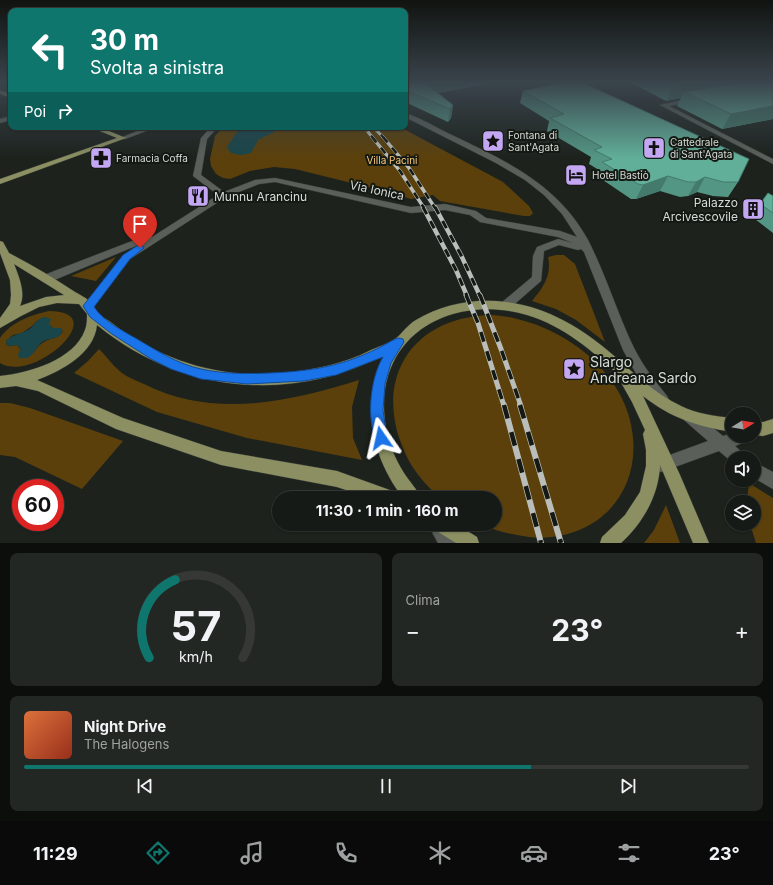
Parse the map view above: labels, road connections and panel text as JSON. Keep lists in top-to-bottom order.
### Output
{
  "streets": {
    "street": ["Via Ionica"]
  },
  "parks": ["Villa Pacini"],
  "places": {
    "place": ["Fontana di Sant'Agata", "Slargo Andreana Sardo"],
    "church": ["Cattedrale di Sant'Agata"],
    "pharmacy": ["Farmacia Coffa"],
    "hotel": ["Hotel Bastiò"],
    "restaurant": ["Munnu Arancinu"],
    "building": ["Palazzo Arcivescovile"]
  },
  "north": "right",
  "page": {
    "turn": ["30 m", "Svolta a sinistra"],
    "then": "Poi",
    "limit": "60",
    "trip": "11:30 · 1 min · 160 m",
    "tile": "Clima",
    "heat": ["−", "23°", "+"],
    "song": ["Night Drive", "The Halogens"],
    "tabs": ["11:29", "23°"],
    "gauge": ["57", "km/h"]
  }
}
